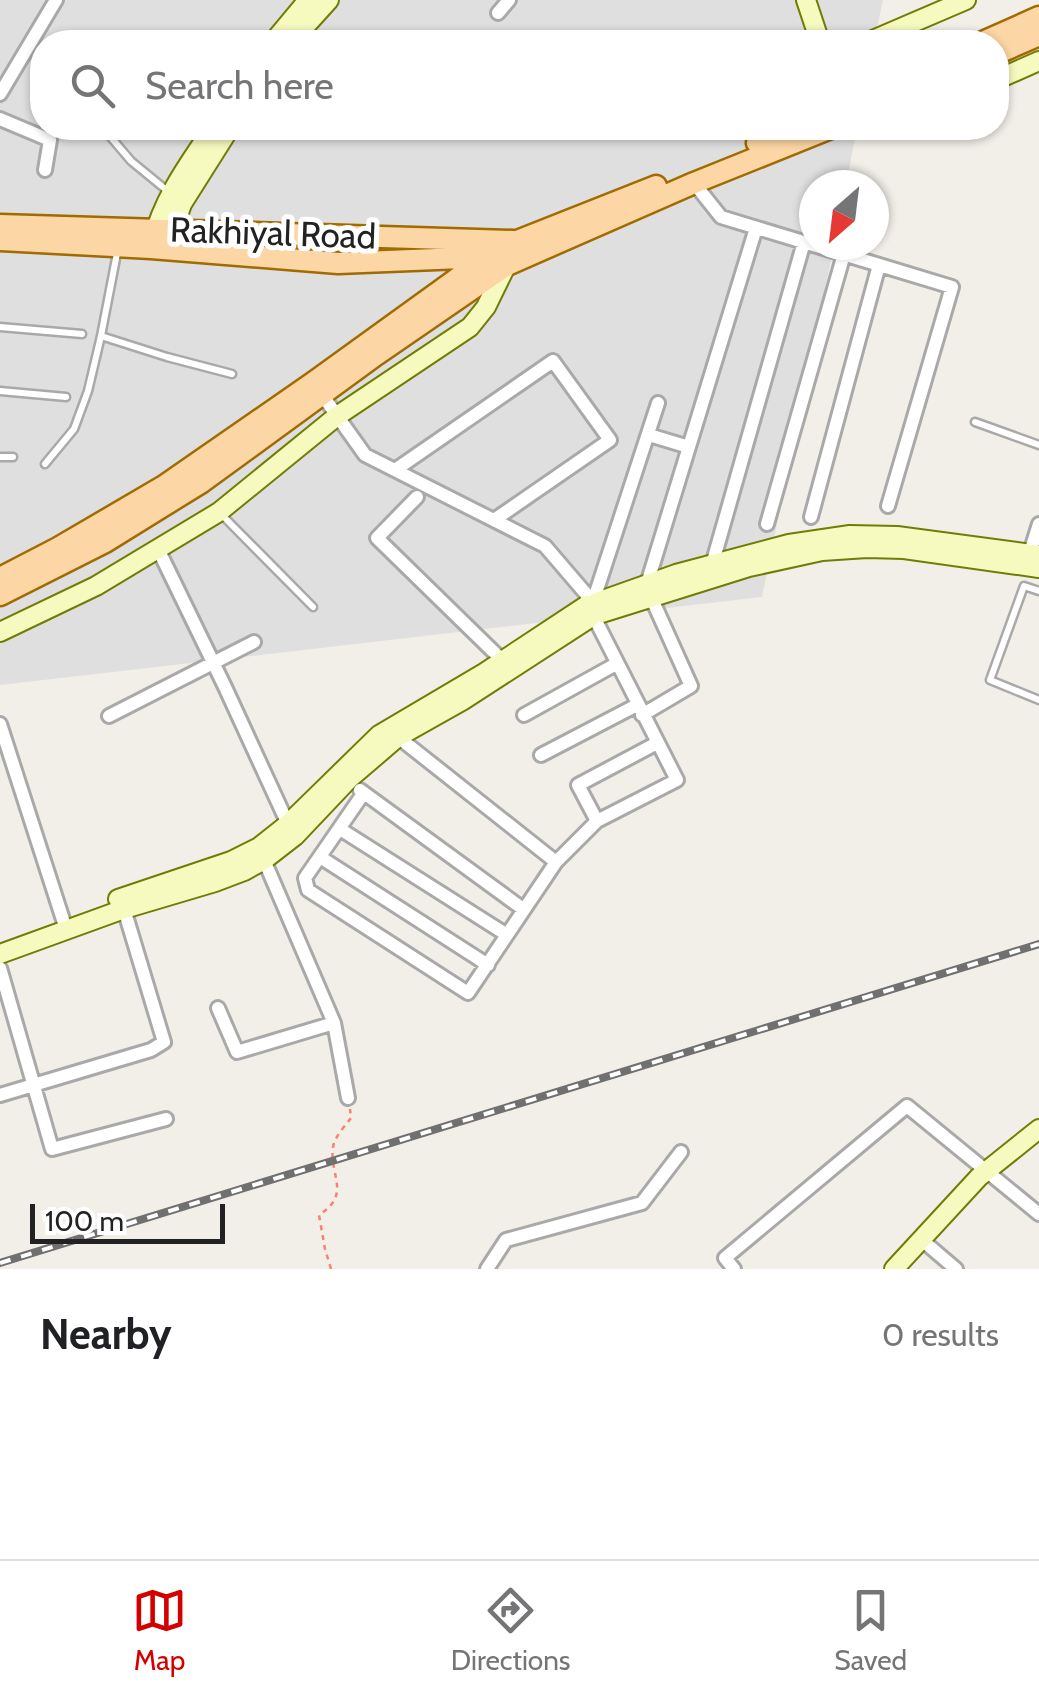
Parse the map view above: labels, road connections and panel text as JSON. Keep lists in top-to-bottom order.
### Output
{
  "streets": {
    "main road": ["Rakhiyal Road"]
  },
  "scale_bar": "100 m",
  "north": "bottom left",
  "page": {
    "search": "Search here",
    "scale": "100 m",
    "heading": ["Nearby", "0 results"],
    "nav": ["Map", "Directions", "Saved"]
  }
}
